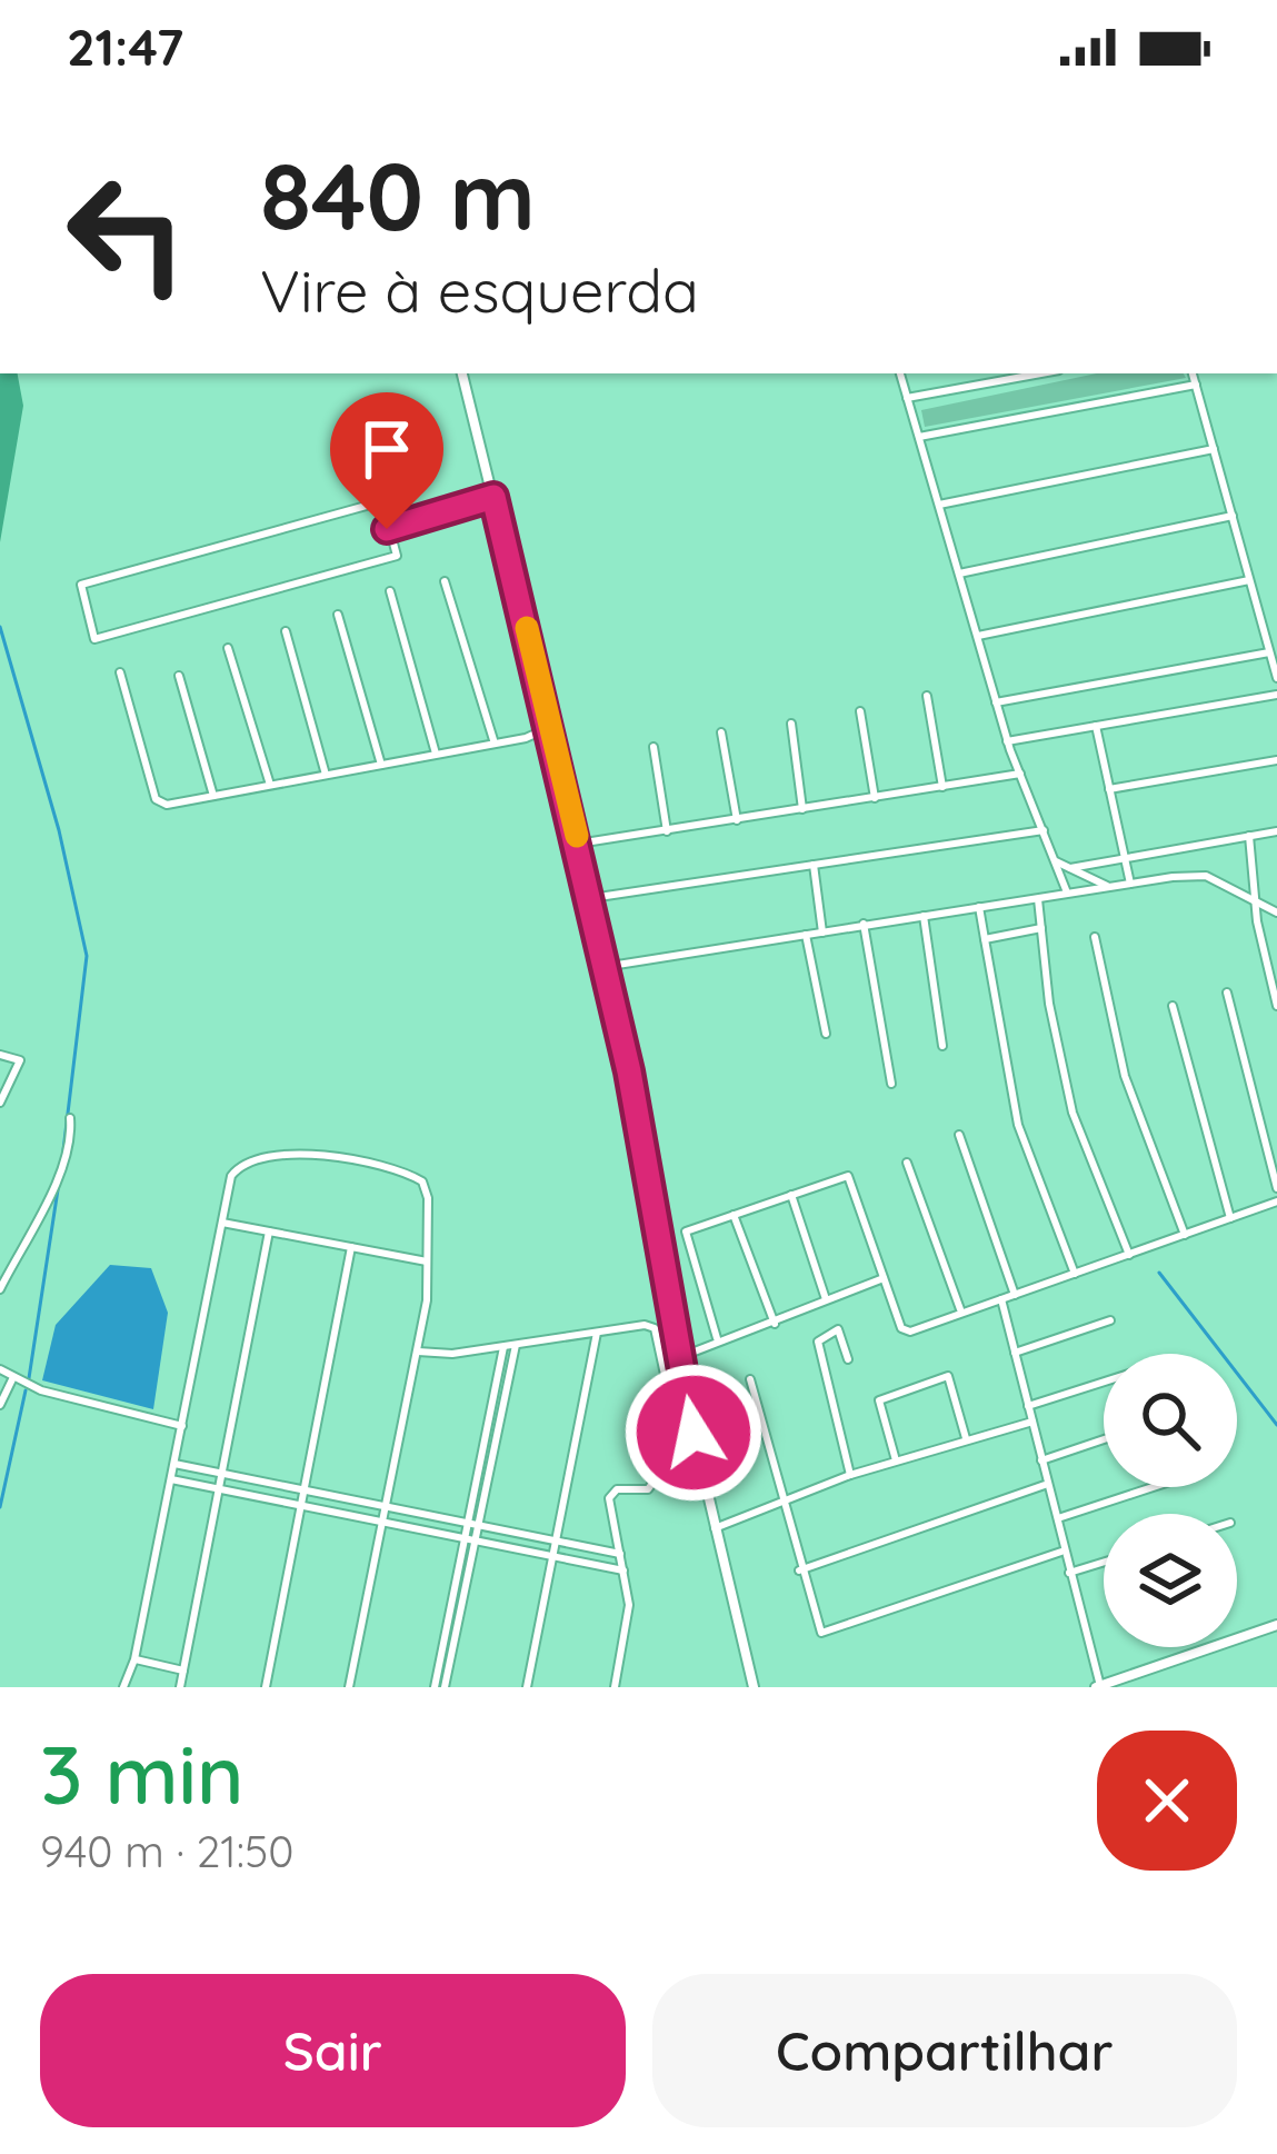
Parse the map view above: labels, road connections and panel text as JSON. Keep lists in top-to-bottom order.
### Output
{
  "page": {
    "status": "21:47",
    "turn": ["840 m", "Vire à esquerda"],
    "heading": ["3 min", "940 m · 21:50"],
    "buttons": ["Sair", "Compartilhar"]
  }
}
